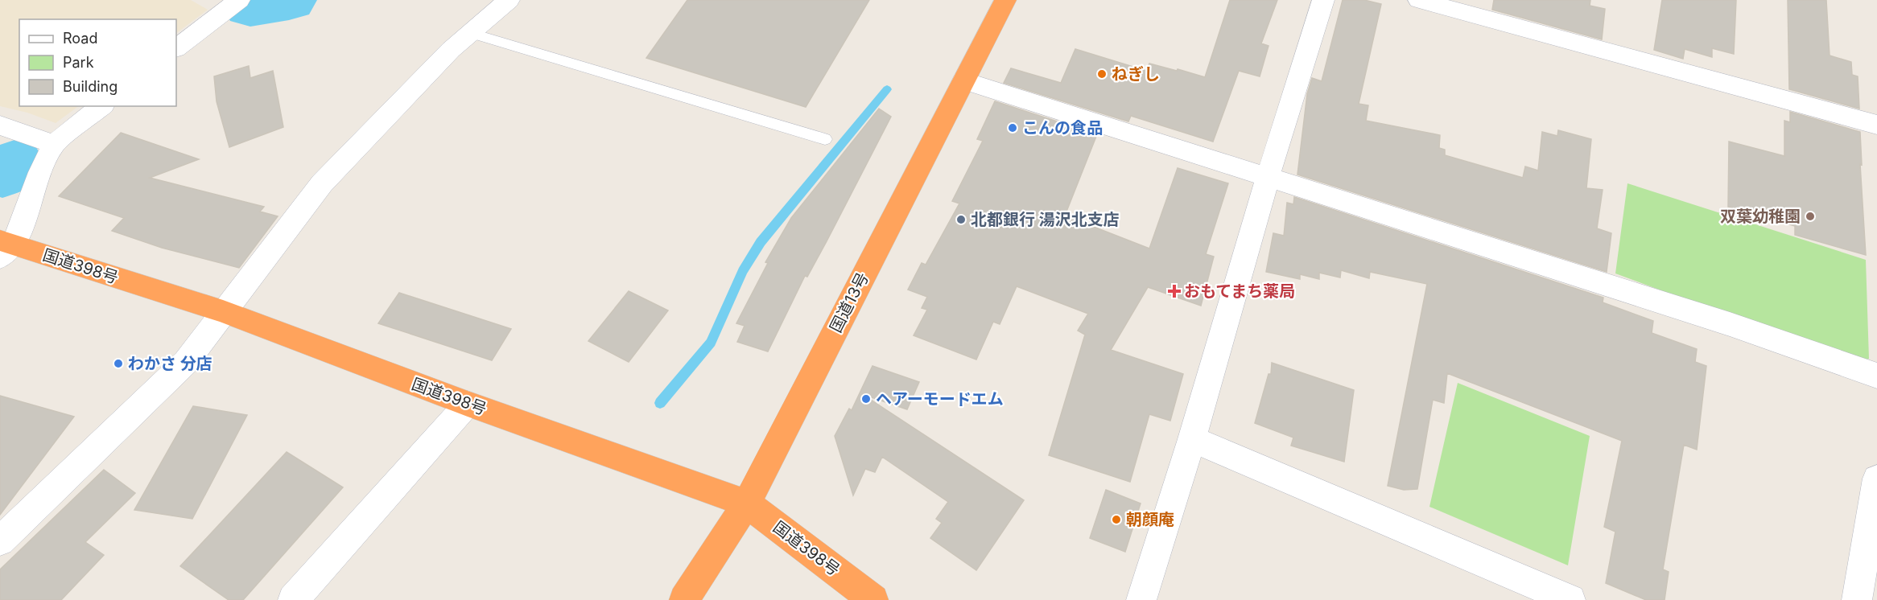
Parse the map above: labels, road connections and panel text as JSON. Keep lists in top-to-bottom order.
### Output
{
  "streets": {
    "highway": ["国道398号", "国道13号"]
  },
  "crossings": [
    ["国道398号", "国道13号"]
  ],
  "places": {
    "other": [
      "ねぎし",
      "こんの食品",
      "双葉幼稚園",
      "北都銀行 湯沢北支店",
      "わかさ 分店",
      "ヘアーモードエム",
      "朝顔庵"
    ],
    "health": ["おもてまち薬局"]
  },
  "legend": ["Road", "Park", "Building"]
}
